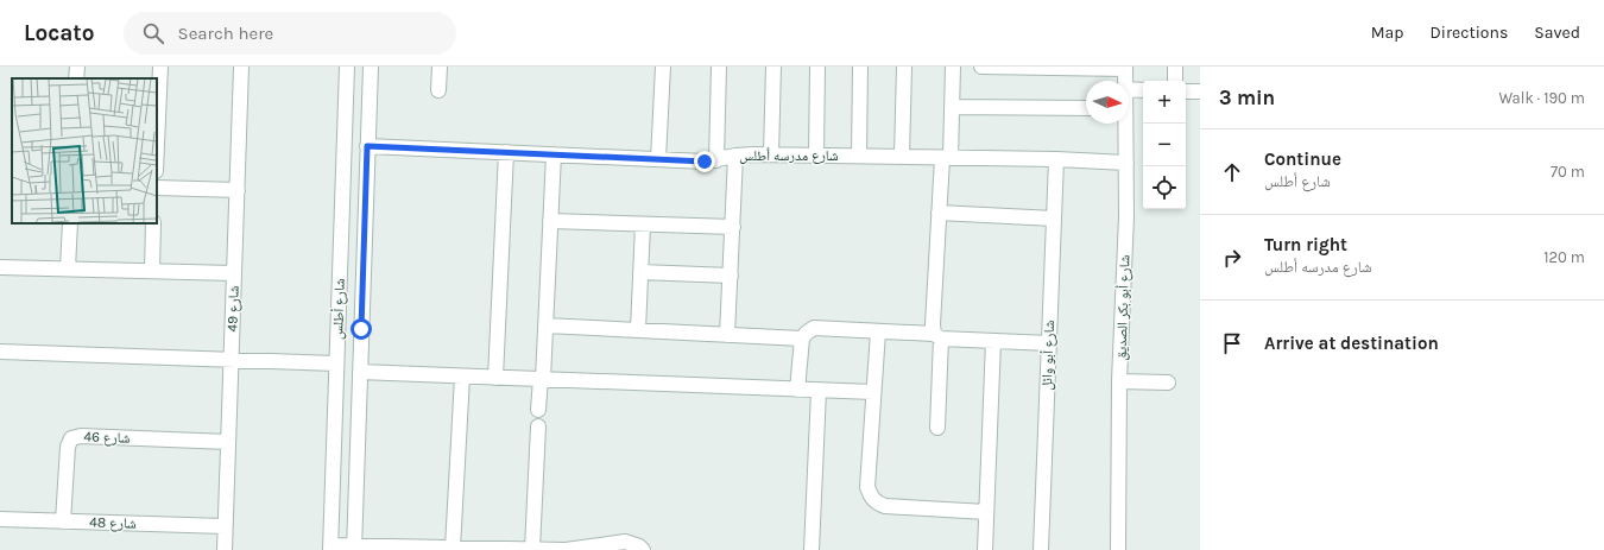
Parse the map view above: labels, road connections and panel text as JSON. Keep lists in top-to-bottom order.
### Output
{
  "streets": {
    "street": [
      "شارع مدرسه أطلس",
      "شارع أبو بكر الصديق",
      "شارع 49",
      "شارع أطلس",
      "شارع أبو وائل",
      "شارع 46",
      "شارع 48"
    ]
  },
  "crossings": [
    ["شارع مدرسه أطلس", "شارع أبو بكر الصديق"],
    ["شارع مدرسه أطلس", "شارع أطلس"],
    ["شارع مدرسه أطلس", "شارع أبو وائل"],
    ["شارع 49", "شارع 46"],
    ["شارع 49", "شارع 48"],
    ["شارع 46", "شارع 48"]
  ],
  "north": "right",
  "page": {
    "header": "Locato",
    "search": "Search here",
    "nav": ["Map", "Directions", "Saved"],
    "heading": ["3 min", "Walk · 190 m"],
    "map_buttons": ["+", "−"],
    "list": [
      ["Continue", "شارع أطلس", "70 m"],
      ["Turn right", "شارع مدرسه أطلس", "120 m"],
      "Arrive at destination"
    ]
  }
}
